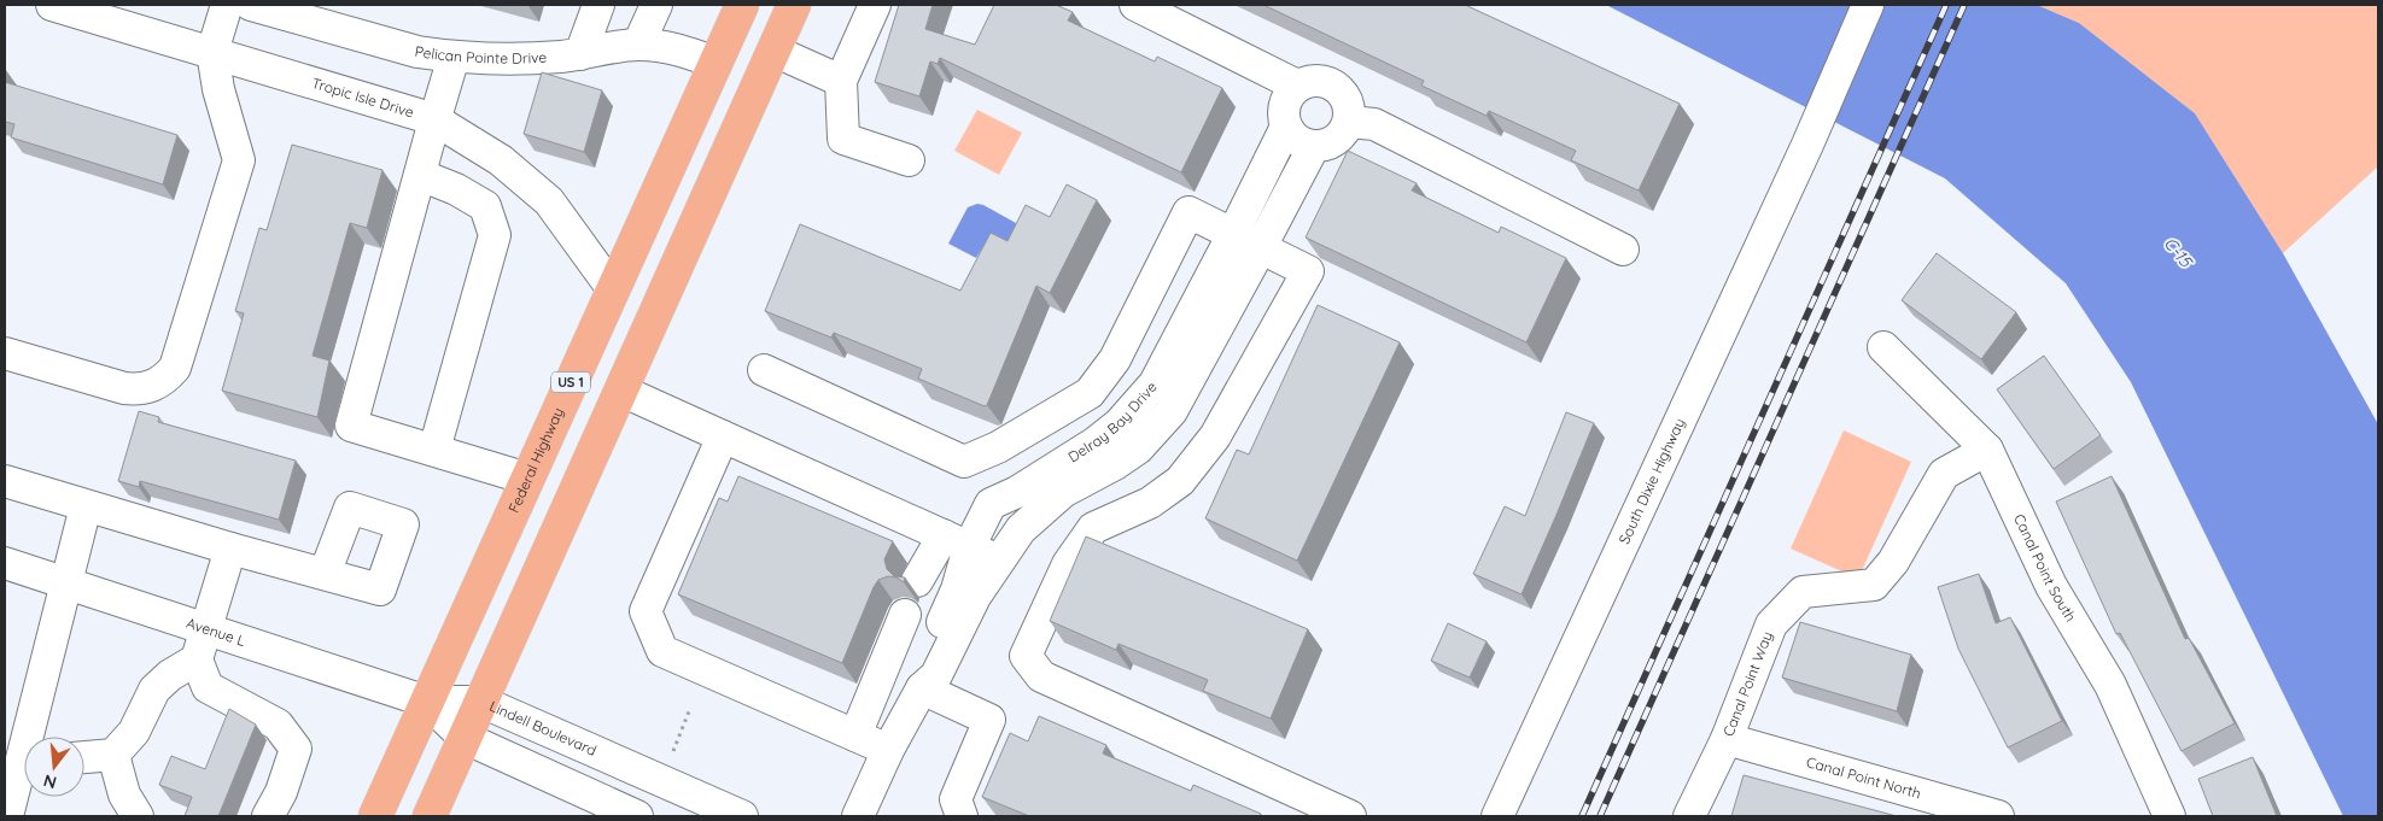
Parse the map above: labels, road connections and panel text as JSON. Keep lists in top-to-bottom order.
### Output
{
  "streets": {
    "main road": ["US 1", "Federal Highway"],
    "street": [
      "Pelican Pointe Drive",
      "Tropic Isle Drive",
      "Delray Bay Drive",
      "South Dixie Highway",
      "Canal Point South",
      "Avenue L",
      "Canal Point Way",
      "Lindell Boulevard",
      "Canal Point North"
    ]
  },
  "crossings": [
    ["Pelican Pointe Drive", "Federal Highway"],
    ["Tropic Isle Drive", "Federal Highway"],
    ["Federal Highway", "Avenue L"],
    ["Federal Highway", "Lindell Boulevard"],
    ["Canal Point South", "Canal Point Way"],
    ["Avenue L", "Lindell Boulevard"],
    ["Canal Point Way", "Canal Point North"]
  ],
  "water": ["C-15"],
  "north": "bottom"
}
